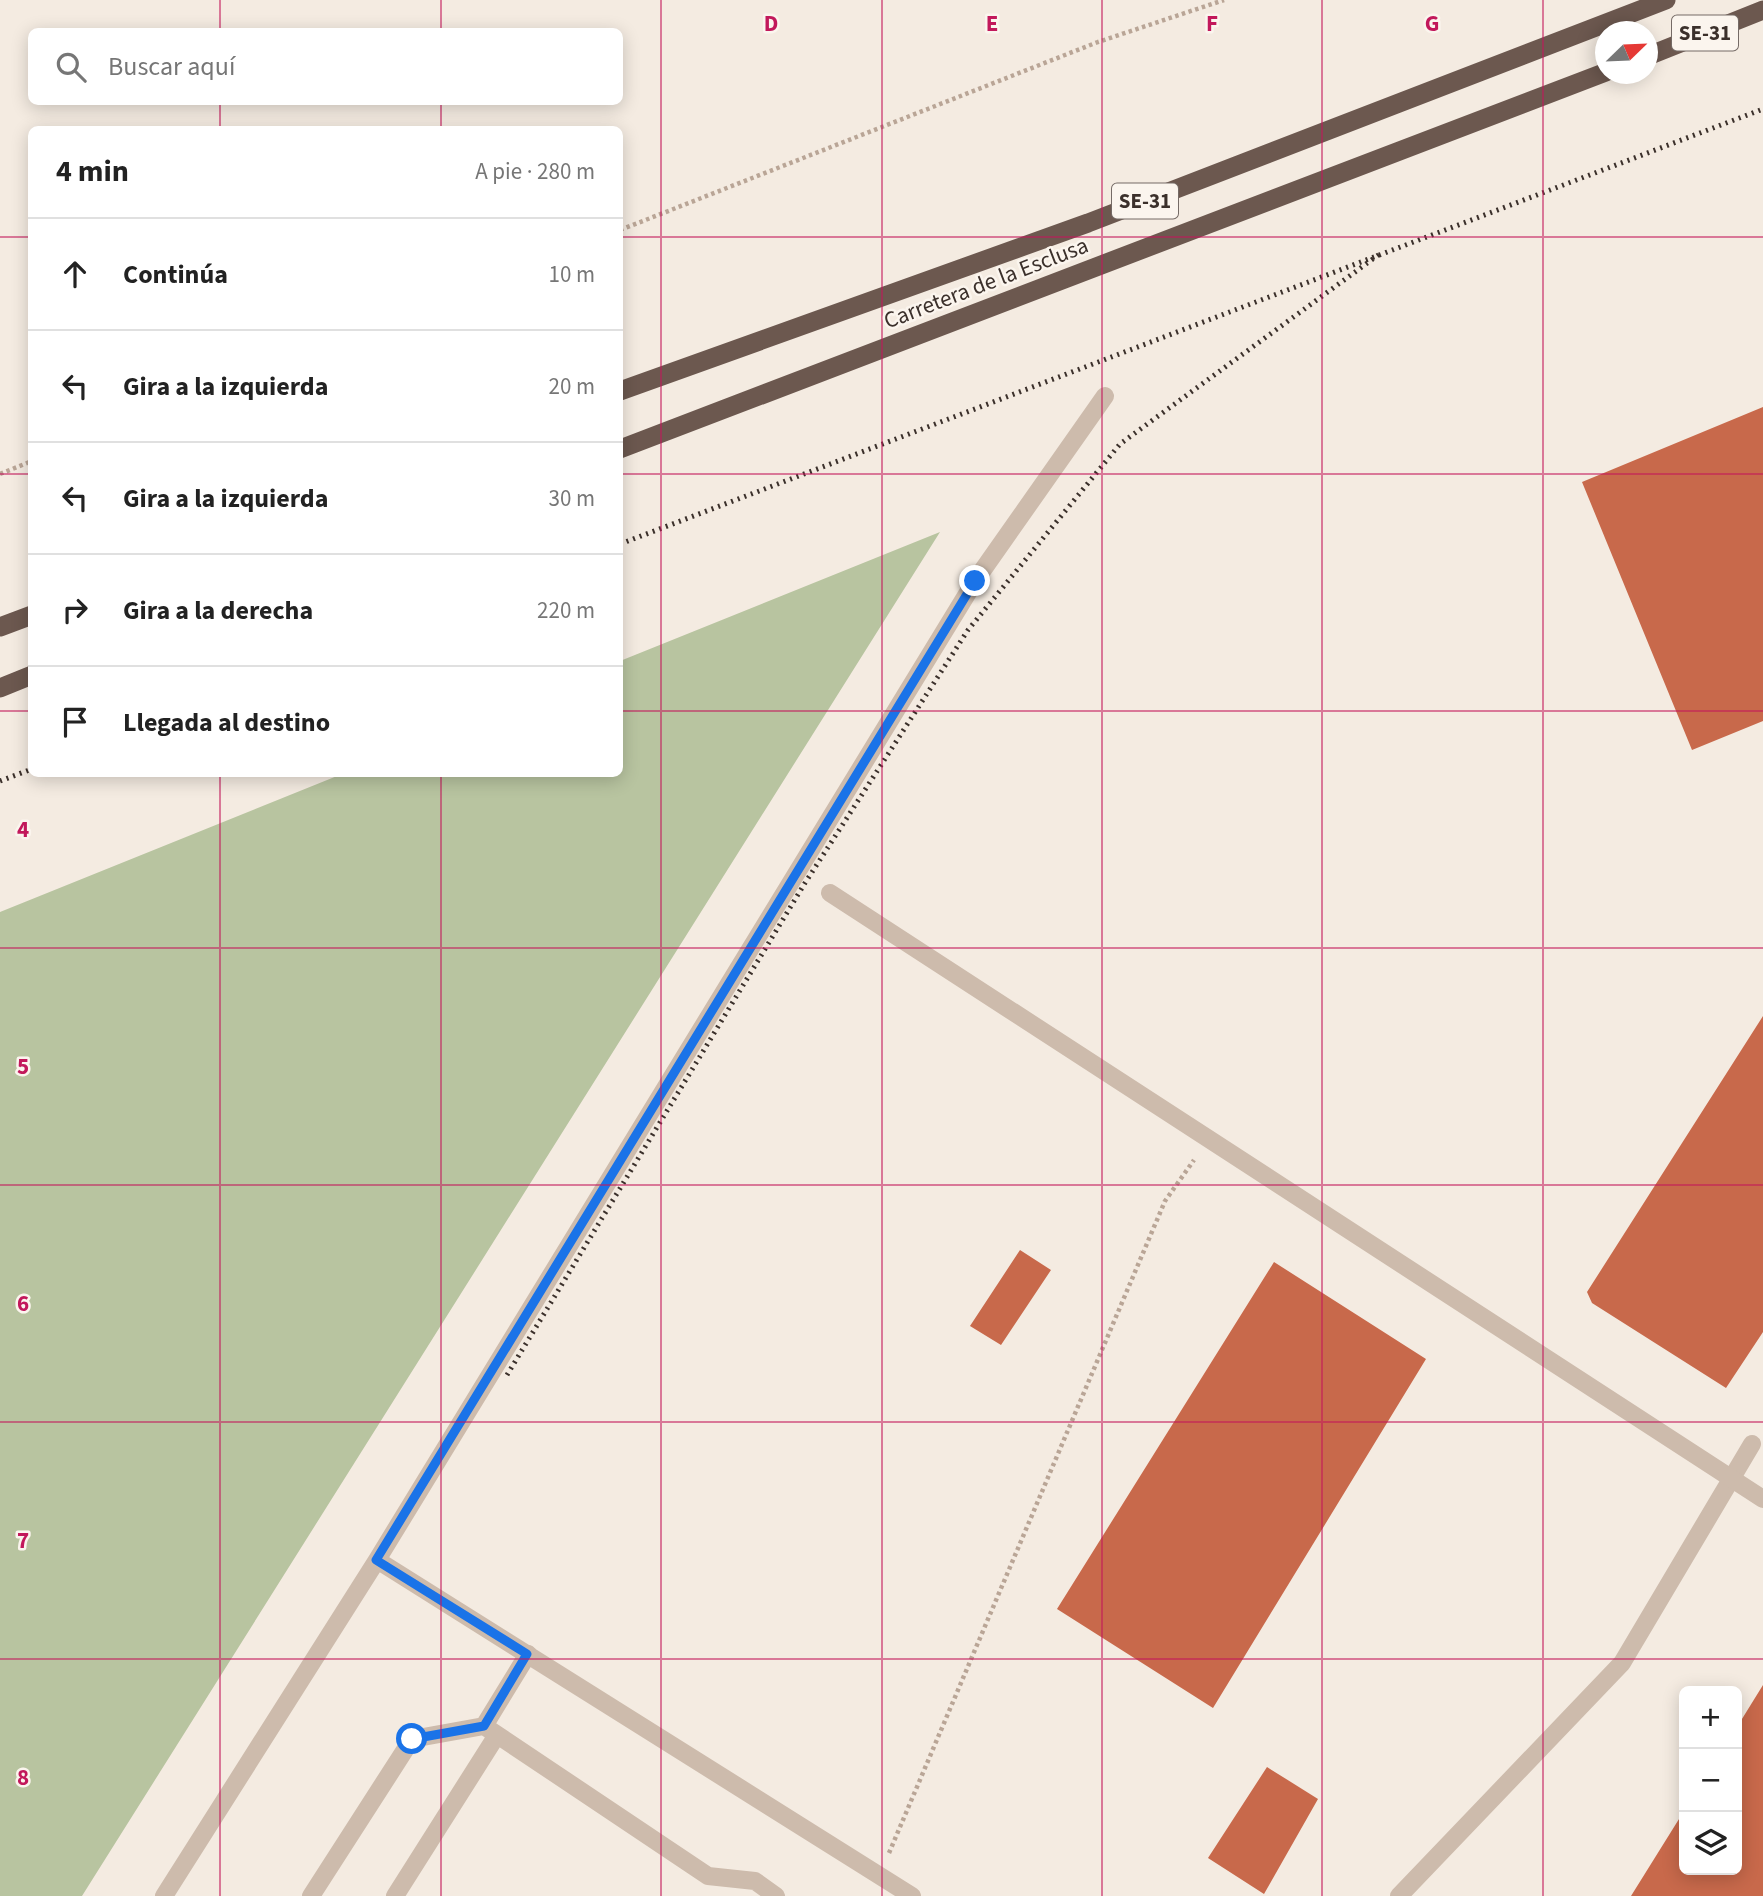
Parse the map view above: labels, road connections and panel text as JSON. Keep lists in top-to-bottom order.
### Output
{
  "streets": {
    "highway": ["SE-31", "Carretera de la Esclusa"]
  },
  "north": "top right",
  "page": {
    "search": "Buscar aquí",
    "heading": ["4 min", "A pie · 280 m"],
    "list": [
      ["Continúa", "10 m"],
      ["Gira a la izquierda", "20 m"],
      ["Gira a la izquierda", "30 m"],
      ["Gira a la derecha", "220 m"],
      "Llegada al destino"
    ],
    "map_buttons": ["+", "−"]
  },
  "grid": {
    "columns": [
      "D",
      "E",
      "F",
      "G"
    ],
    "rows": [
      "4",
      "5",
      "6",
      "7",
      "8"
    ]
  }
}
